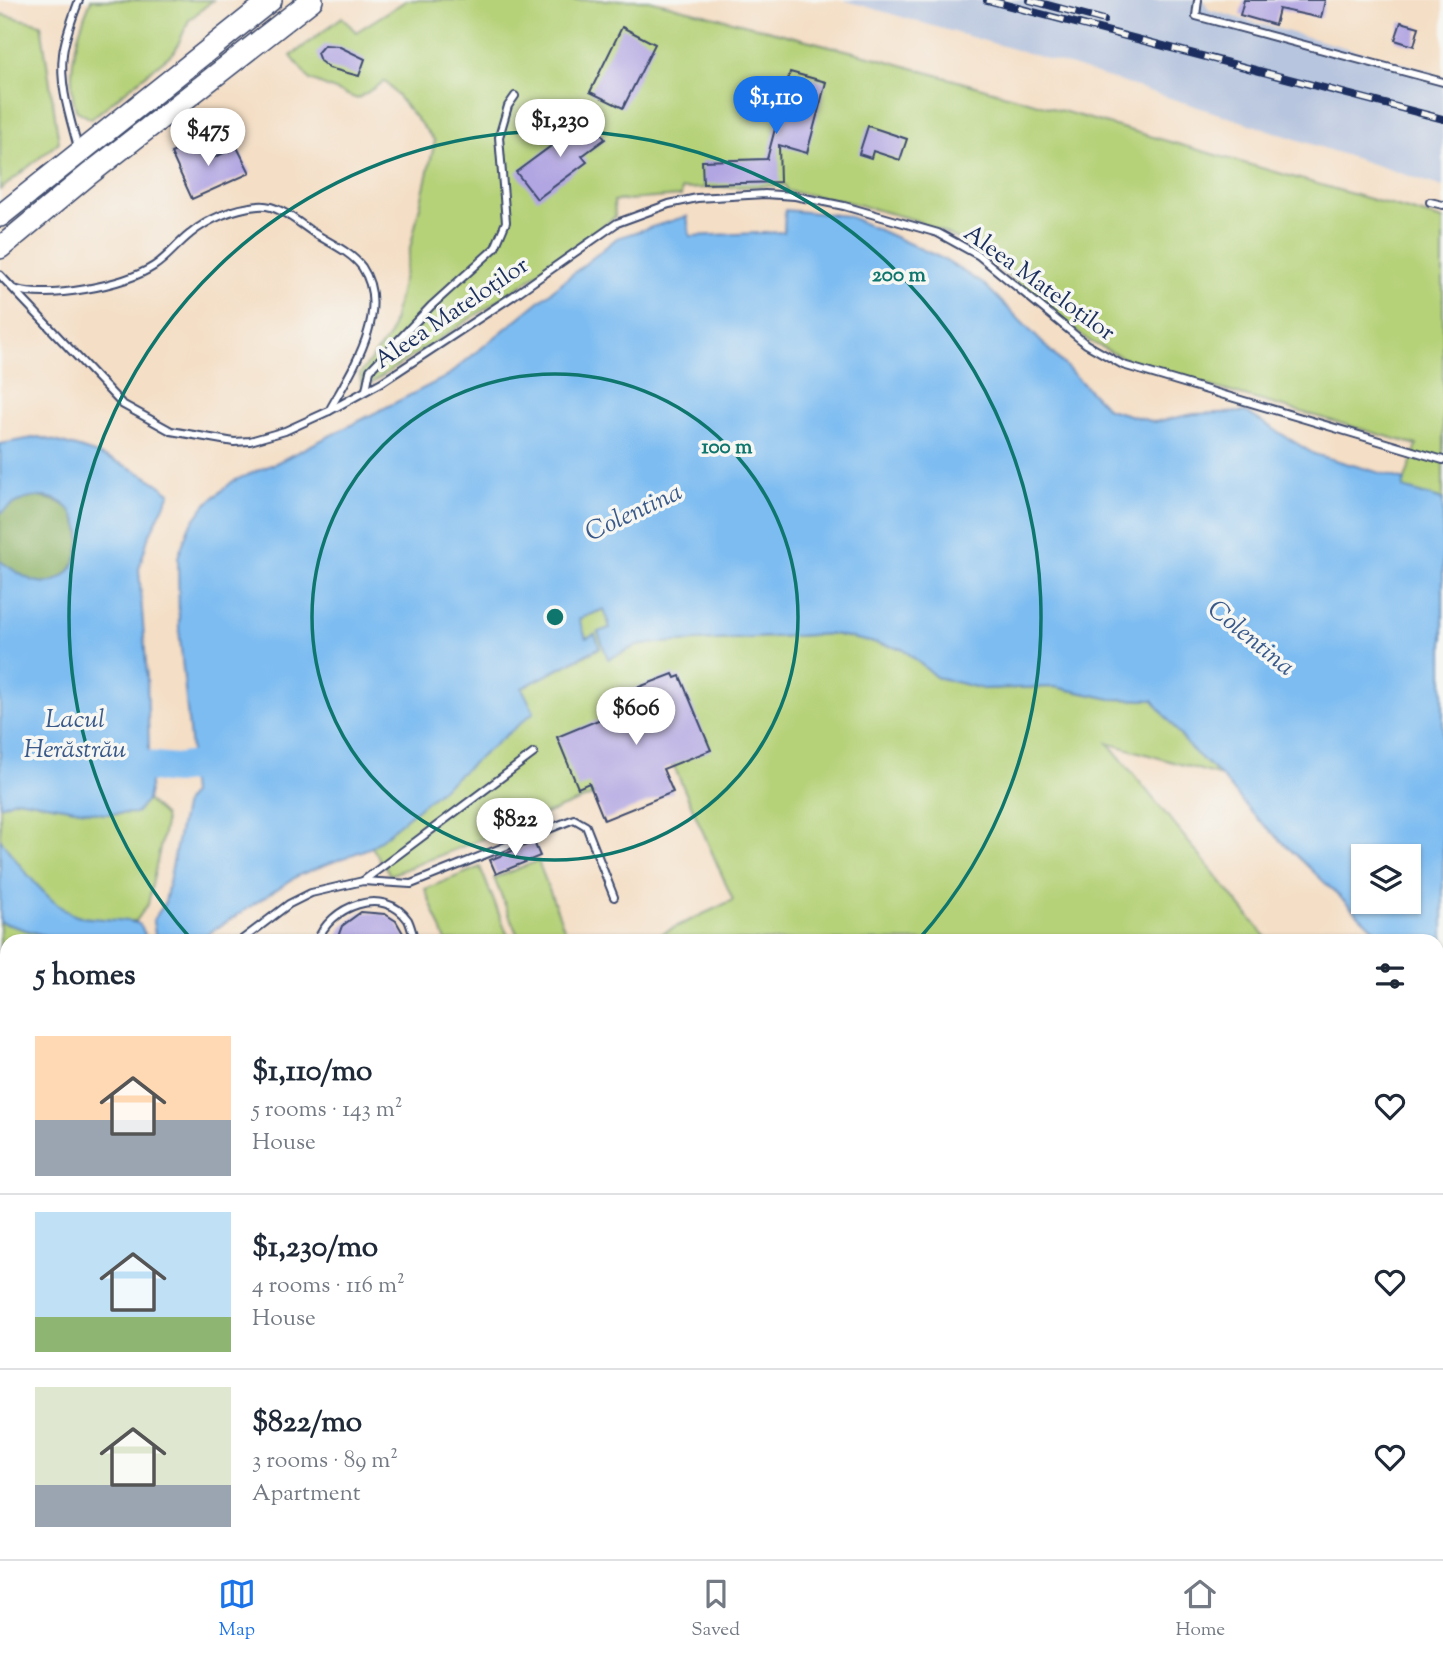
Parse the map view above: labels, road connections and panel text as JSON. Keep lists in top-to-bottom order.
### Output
{
  "streets": {
    "lane": ["Aleea Mateloților"]
  },
  "water": ["Colentina", "Lacul Herăstrău"],
  "page": {
    "price": [
      "$1,110",
      "$1,230",
      "$475",
      "$606",
      "$822"
    ],
    "heading": "5 homes",
    "list": [
      {
        "name": "$1,110/mo",
        "note": "5 rooms · 143 m² · House"
      },
      {
        "name": "$1,230/mo",
        "note": "4 rooms · 116 m² · House"
      },
      {
        "name": "$822/mo",
        "note": "3 rooms · 89 m² · Apartment"
      }
    ],
    "tabs": ["Map", "Saved", "Home"]
  },
  "rings": ["200 m", "100 m"]
}
